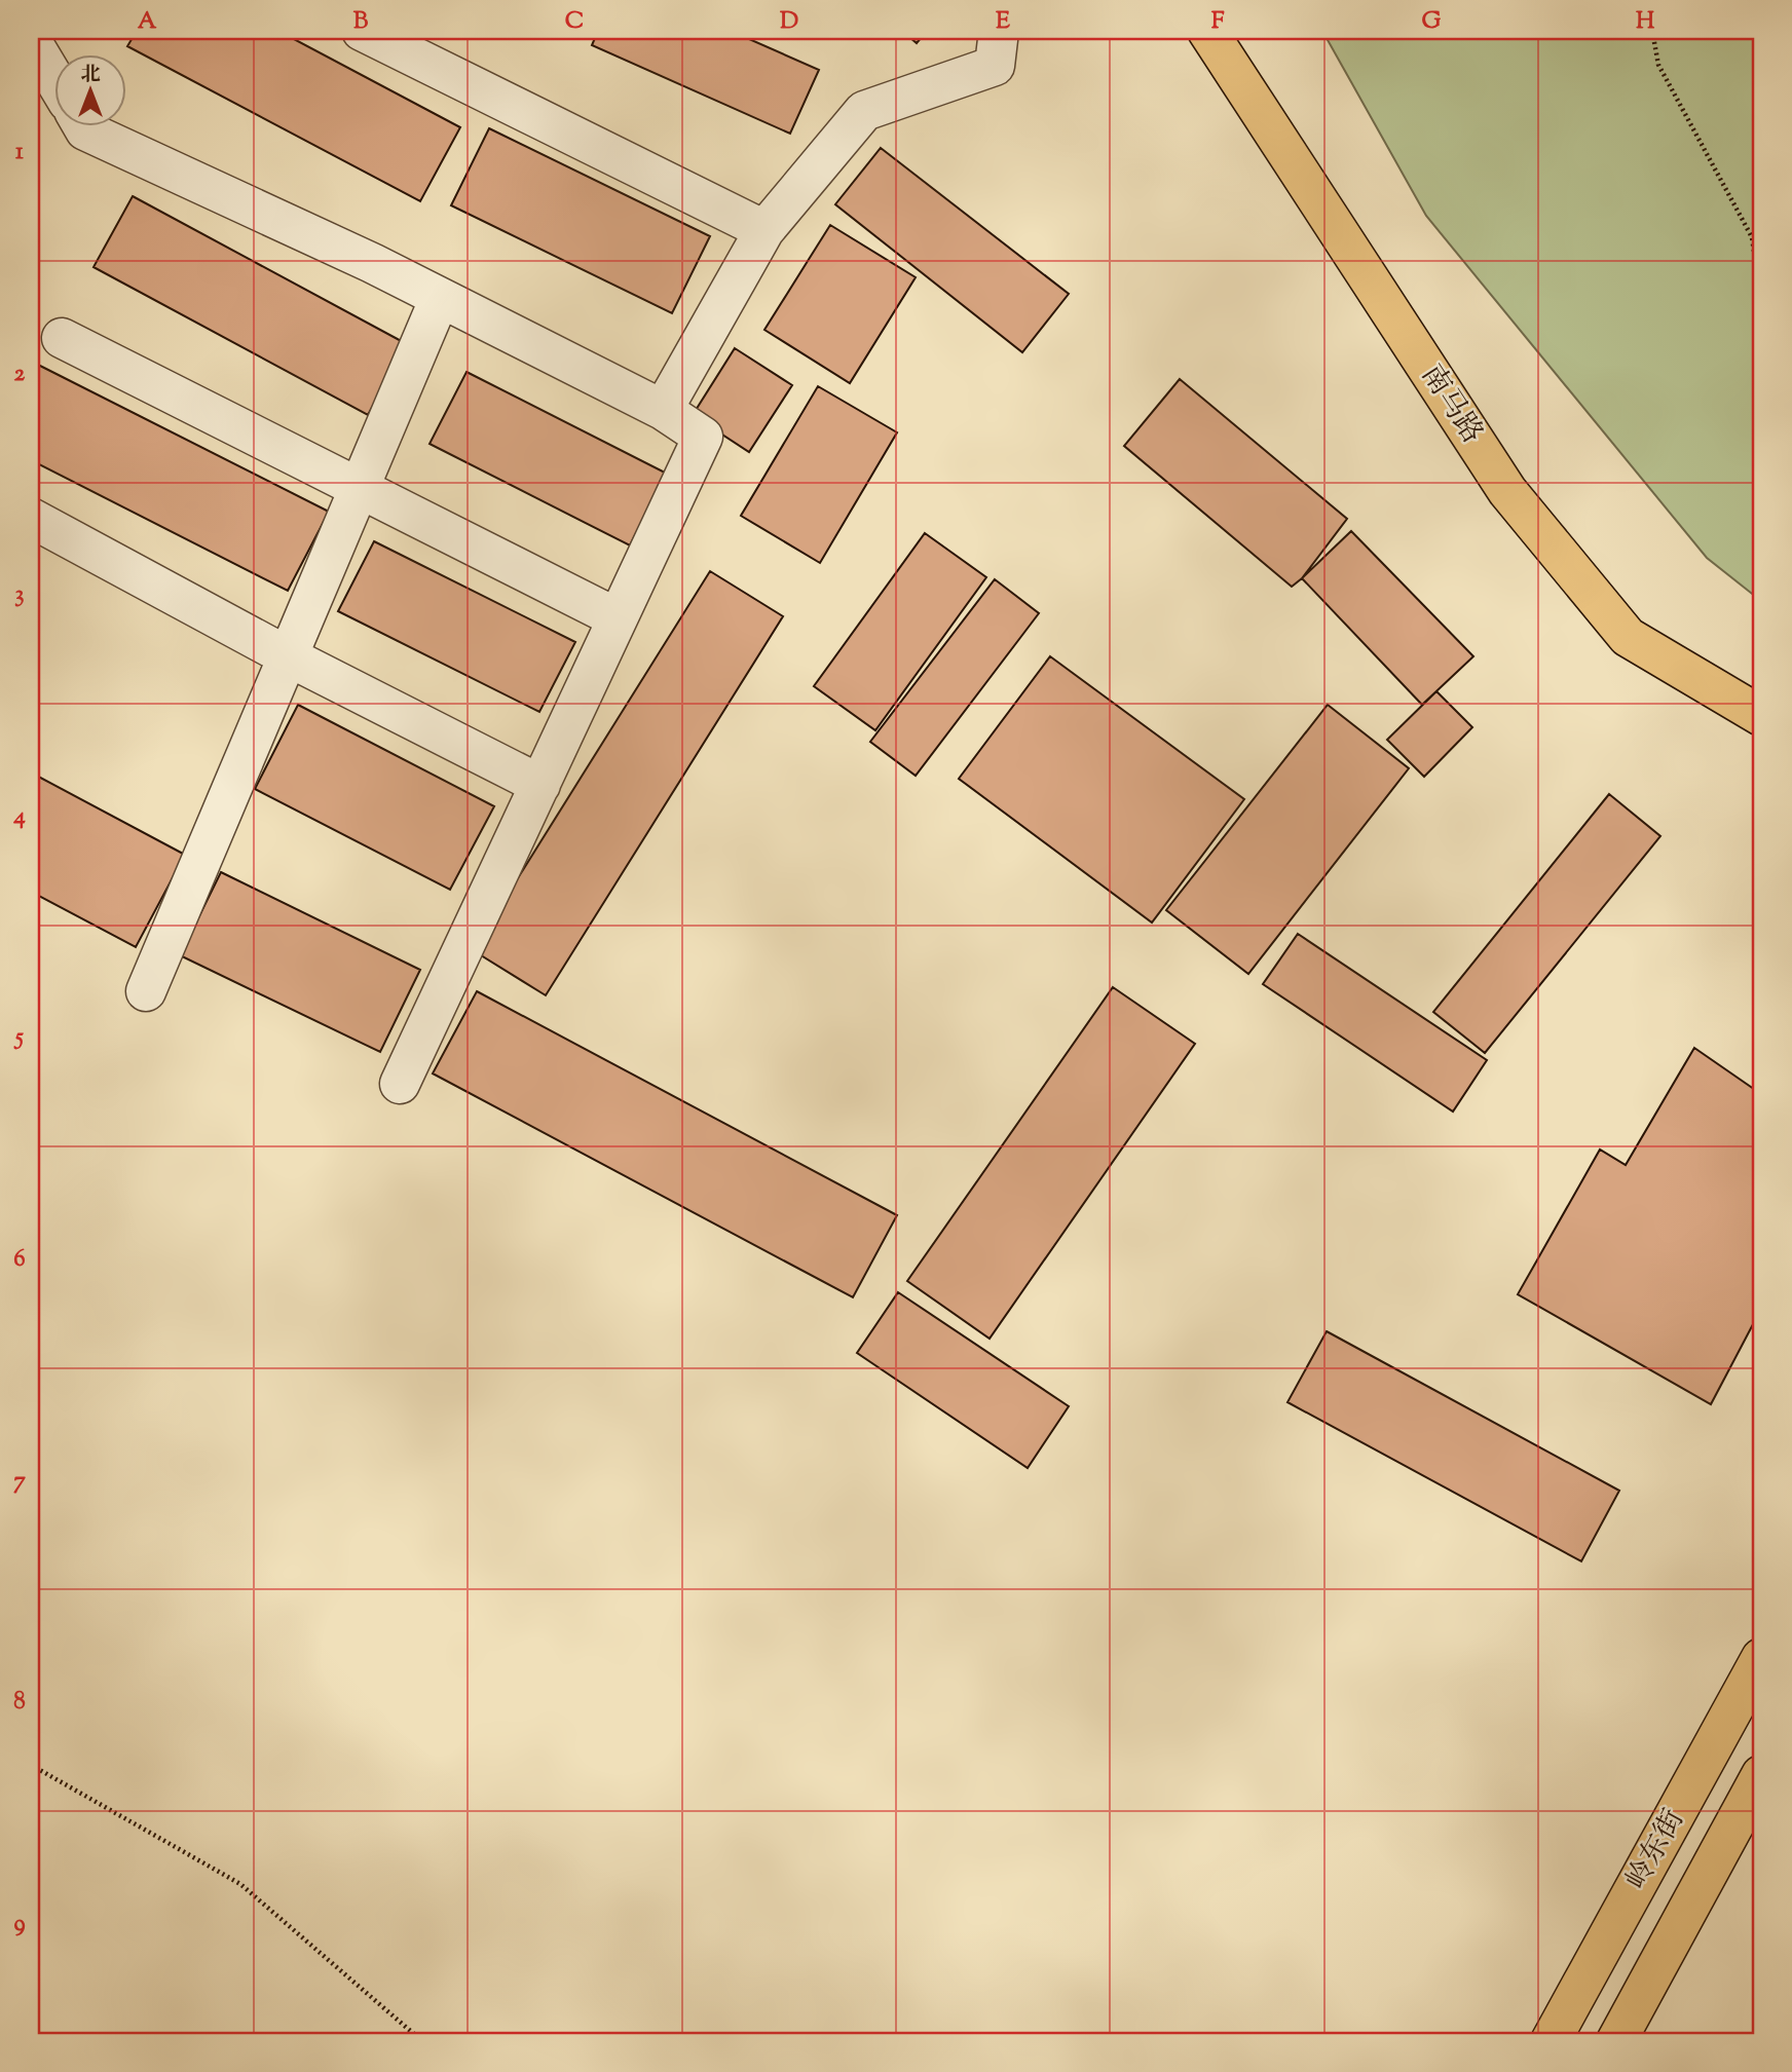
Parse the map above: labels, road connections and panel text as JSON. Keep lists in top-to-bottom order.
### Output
{
  "streets": {
    "main road": ["南马路", "岭东街"]
  },
  "north": "top",
  "grid": {
    "columns": [
      "A",
      "B",
      "C",
      "D",
      "E",
      "F",
      "G",
      "H"
    ],
    "rows": [
      "1",
      "2",
      "3",
      "4",
      "5",
      "6",
      "7",
      "8",
      "9"
    ]
  }
}
